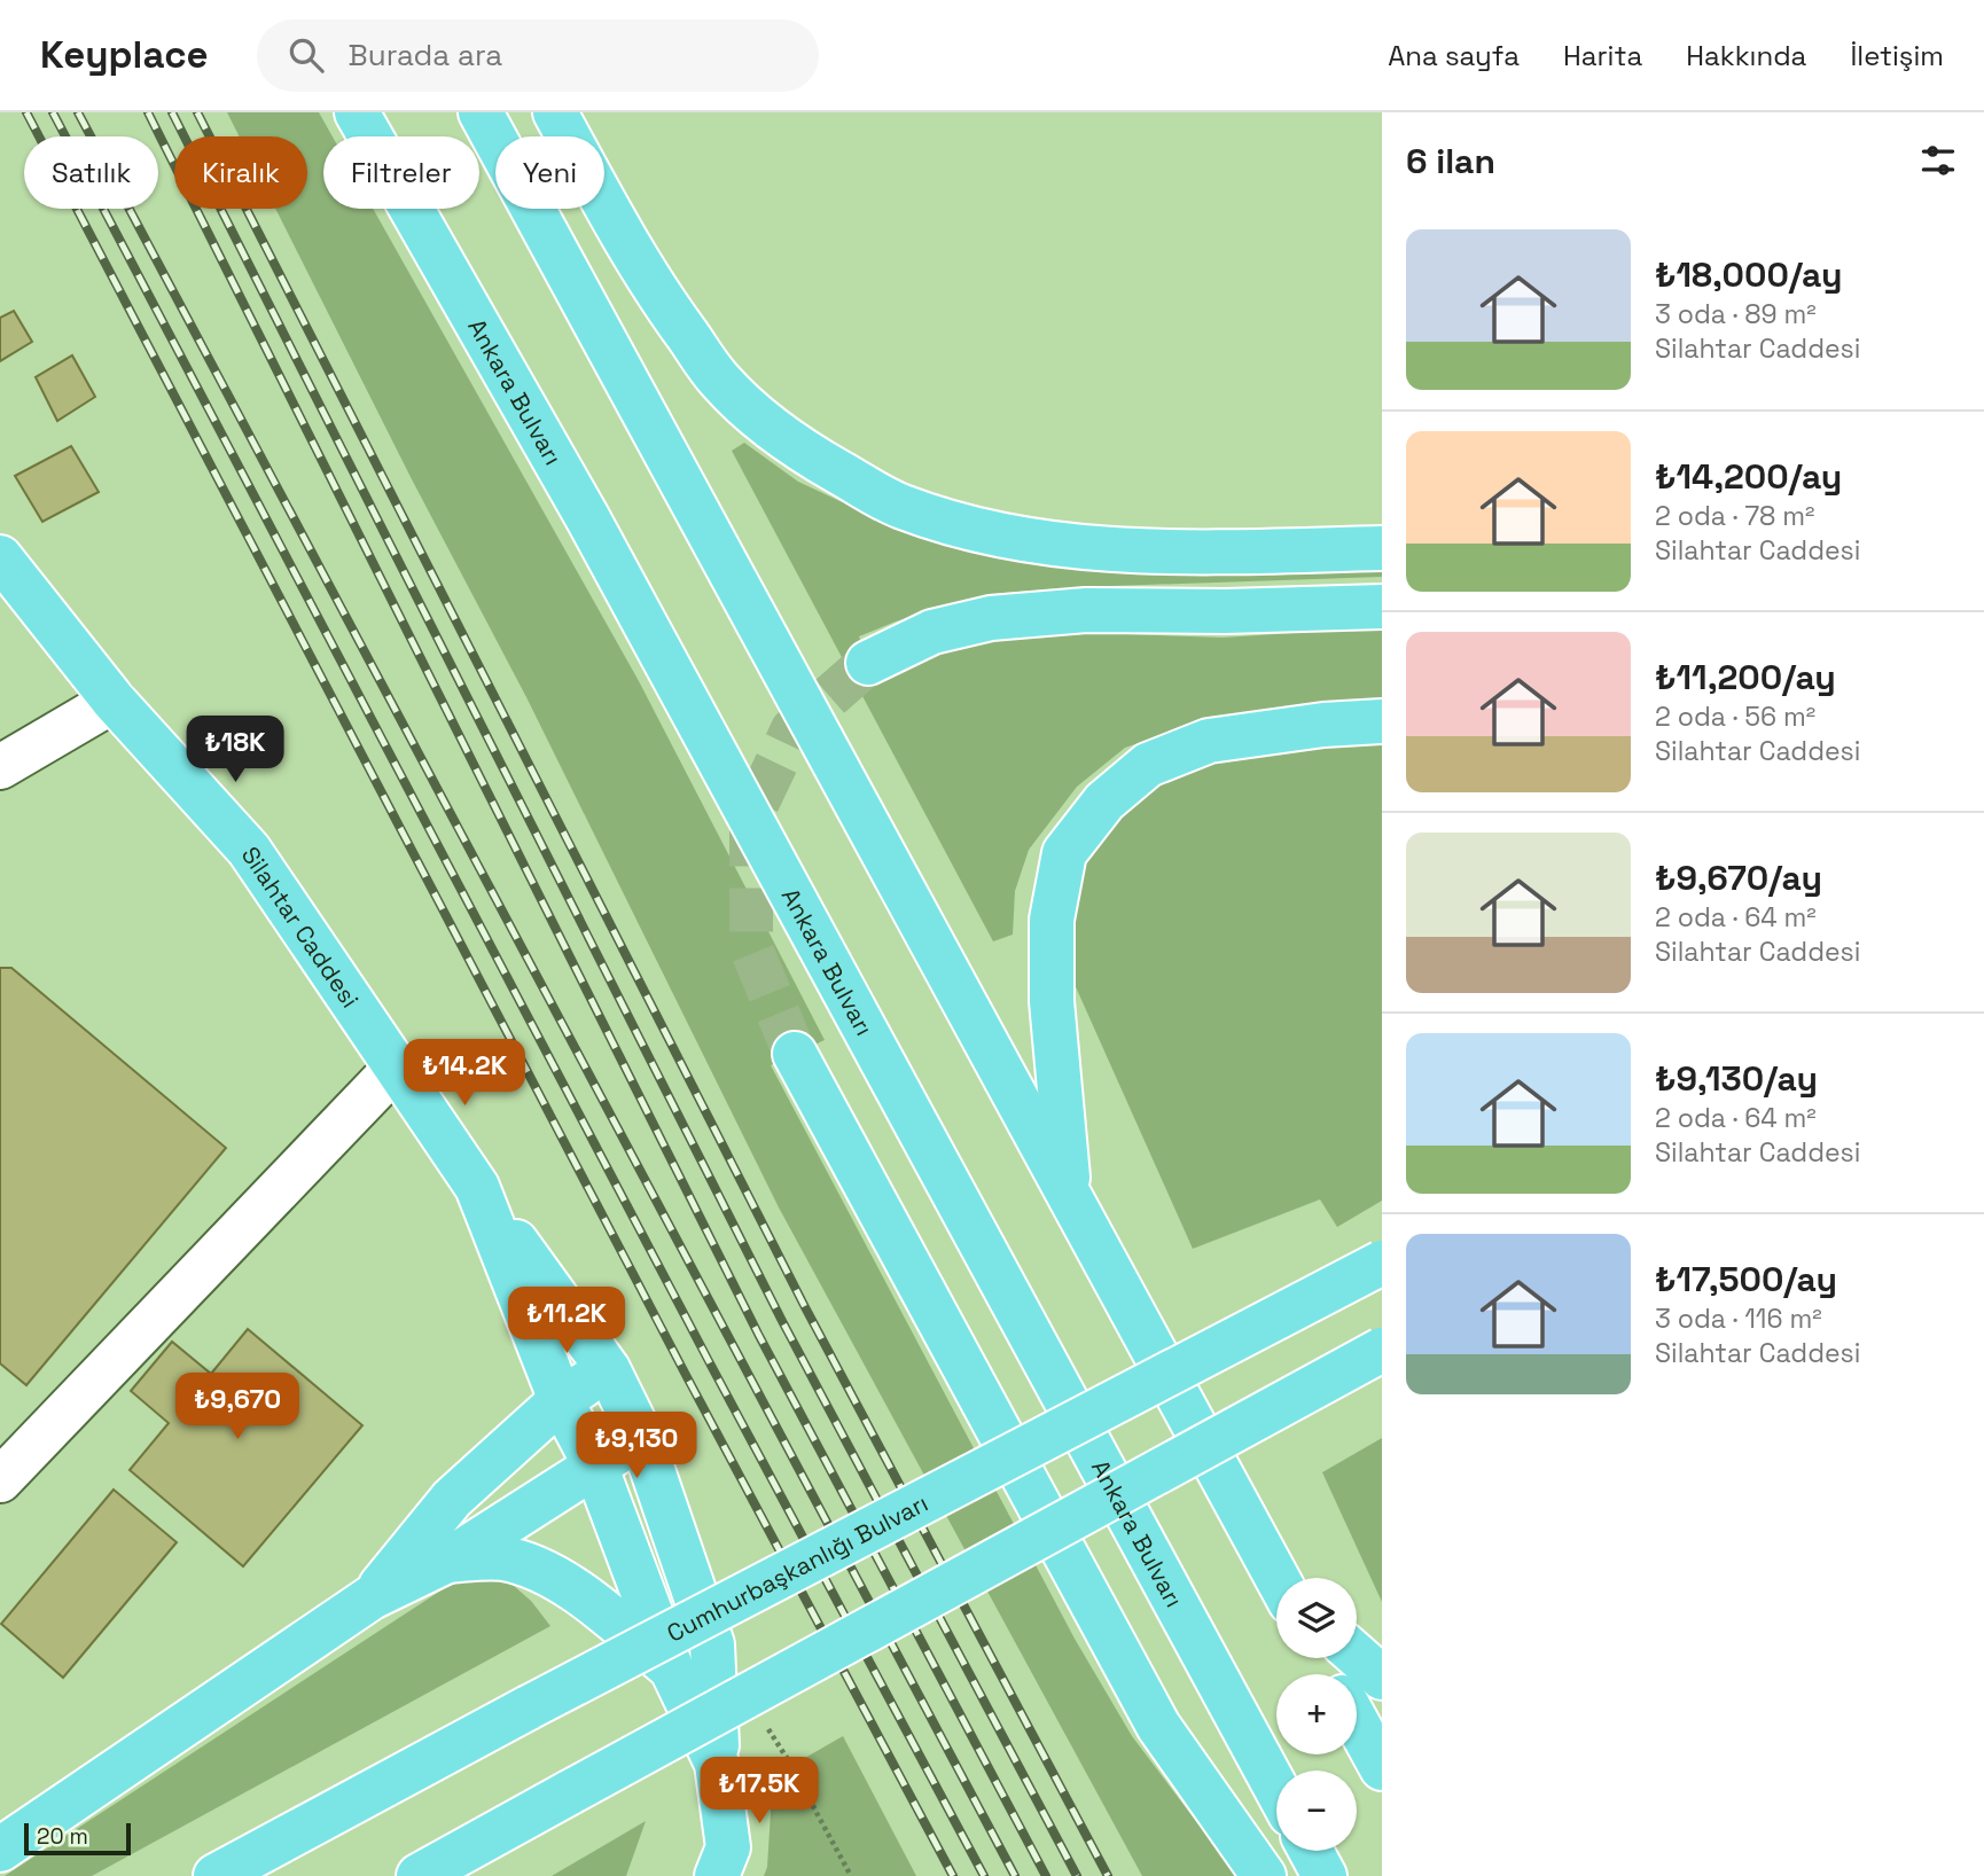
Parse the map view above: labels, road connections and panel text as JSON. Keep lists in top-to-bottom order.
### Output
{
  "streets": {
    "main road": ["Ankara Bulvarı", "Silahtar Caddesi", "Cumhurbaşkanlığı Bulvarı"]
  },
  "scale_bar": "20 m",
  "page": {
    "header": "Keyplace",
    "search": "Burada ara",
    "nav": [
      "Ana sayfa",
      "Harita",
      "Hakkında",
      "İletişim"
    ],
    "heading": "6 ilan",
    "chip": [
      "Satılık",
      "Kiralık",
      "Filtreler",
      "Yeni"
    ],
    "list": [
      {
        "name": "₺18,000/ay",
        "note": "3 oda · 89 m² · Silahtar Caddesi"
      },
      {
        "name": "₺14,200/ay",
        "note": "2 oda · 78 m² · Silahtar Caddesi"
      },
      {
        "name": "₺11,200/ay",
        "note": "2 oda · 56 m² · Silahtar Caddesi"
      },
      {
        "name": "₺9,670/ay",
        "note": "2 oda · 64 m² · Silahtar Caddesi"
      },
      {
        "name": "₺9,130/ay",
        "note": "2 oda · 64 m² · Silahtar Caddesi"
      },
      {
        "name": "₺17,500/ay",
        "note": "3 oda · 116 m² · Silahtar Caddesi"
      }
    ],
    "price": [
      "₺18K",
      "₺14.2K",
      "₺11.2K",
      "₺9,670",
      "₺9,130",
      "₺17.5K"
    ],
    "map_buttons": ["+", "−"],
    "scale": "20 m"
  }
}
